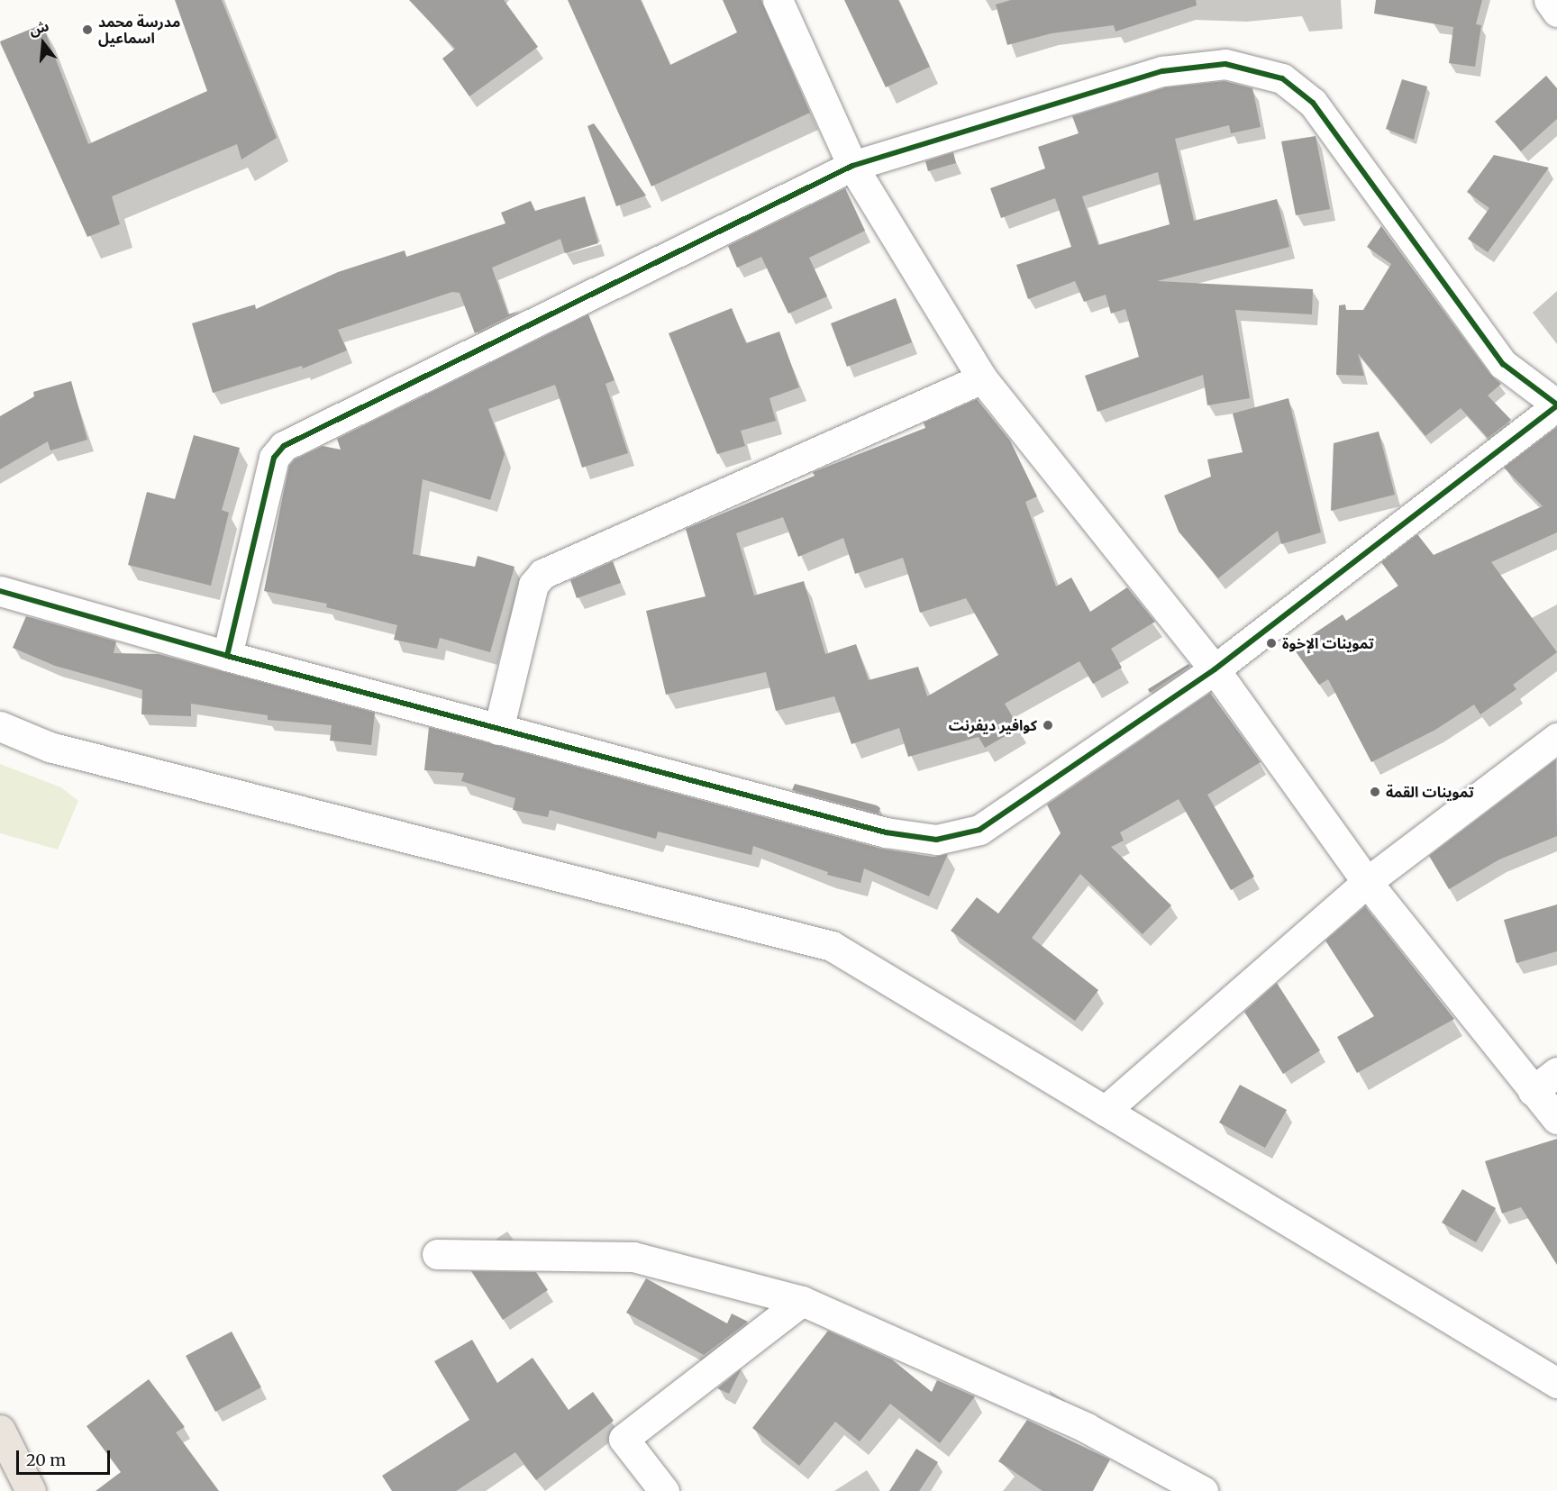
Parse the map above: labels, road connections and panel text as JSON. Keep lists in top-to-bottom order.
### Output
{
  "places": [
    "مدرسة محمد اسماعيل",
    "تموينات الإخوة",
    "كوافير ديفرنت",
    "تموينات القمة"
  ],
  "scale_bar": "20 m",
  "north": "top"
}
